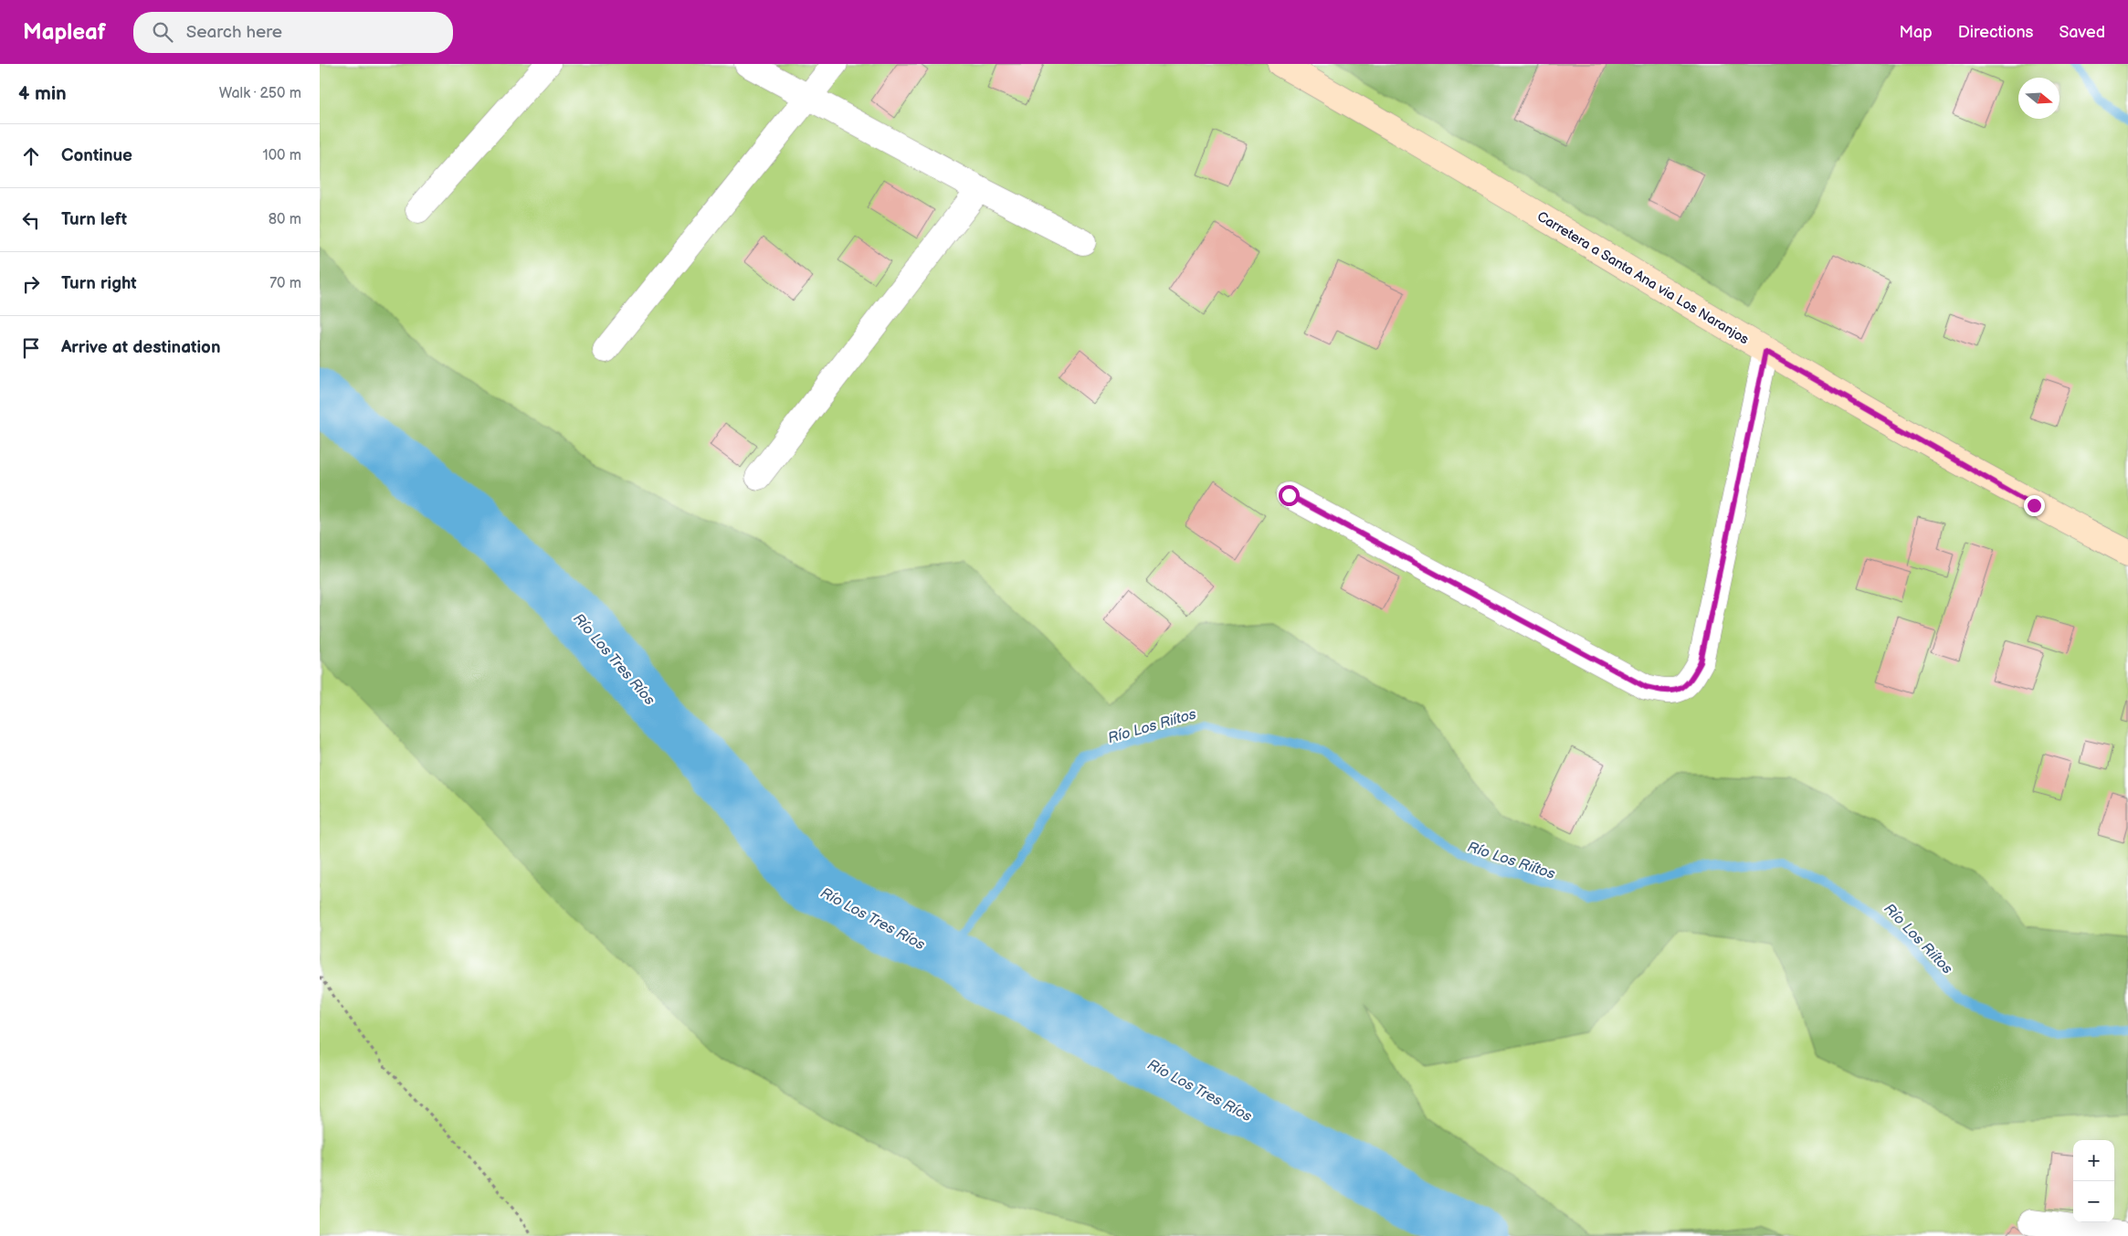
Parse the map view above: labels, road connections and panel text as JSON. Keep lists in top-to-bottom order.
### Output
{
  "streets": {
    "main road": ["Carretera a Santa Ana via Los Naranjos"]
  },
  "water": ["Río Los Tres Ríos", "Río Los Riítos"],
  "north": "right",
  "page": {
    "header": "Mapleaf",
    "search": "Search here",
    "nav": ["Map", "Directions", "Saved"],
    "heading": ["4 min", "Walk · 250 m"],
    "list": [
      ["Continue", "100 m"],
      ["Turn left", "80 m"],
      ["Turn right", "70 m"],
      "Arrive at destination"
    ],
    "map_buttons": ["+", "−"]
  }
}
